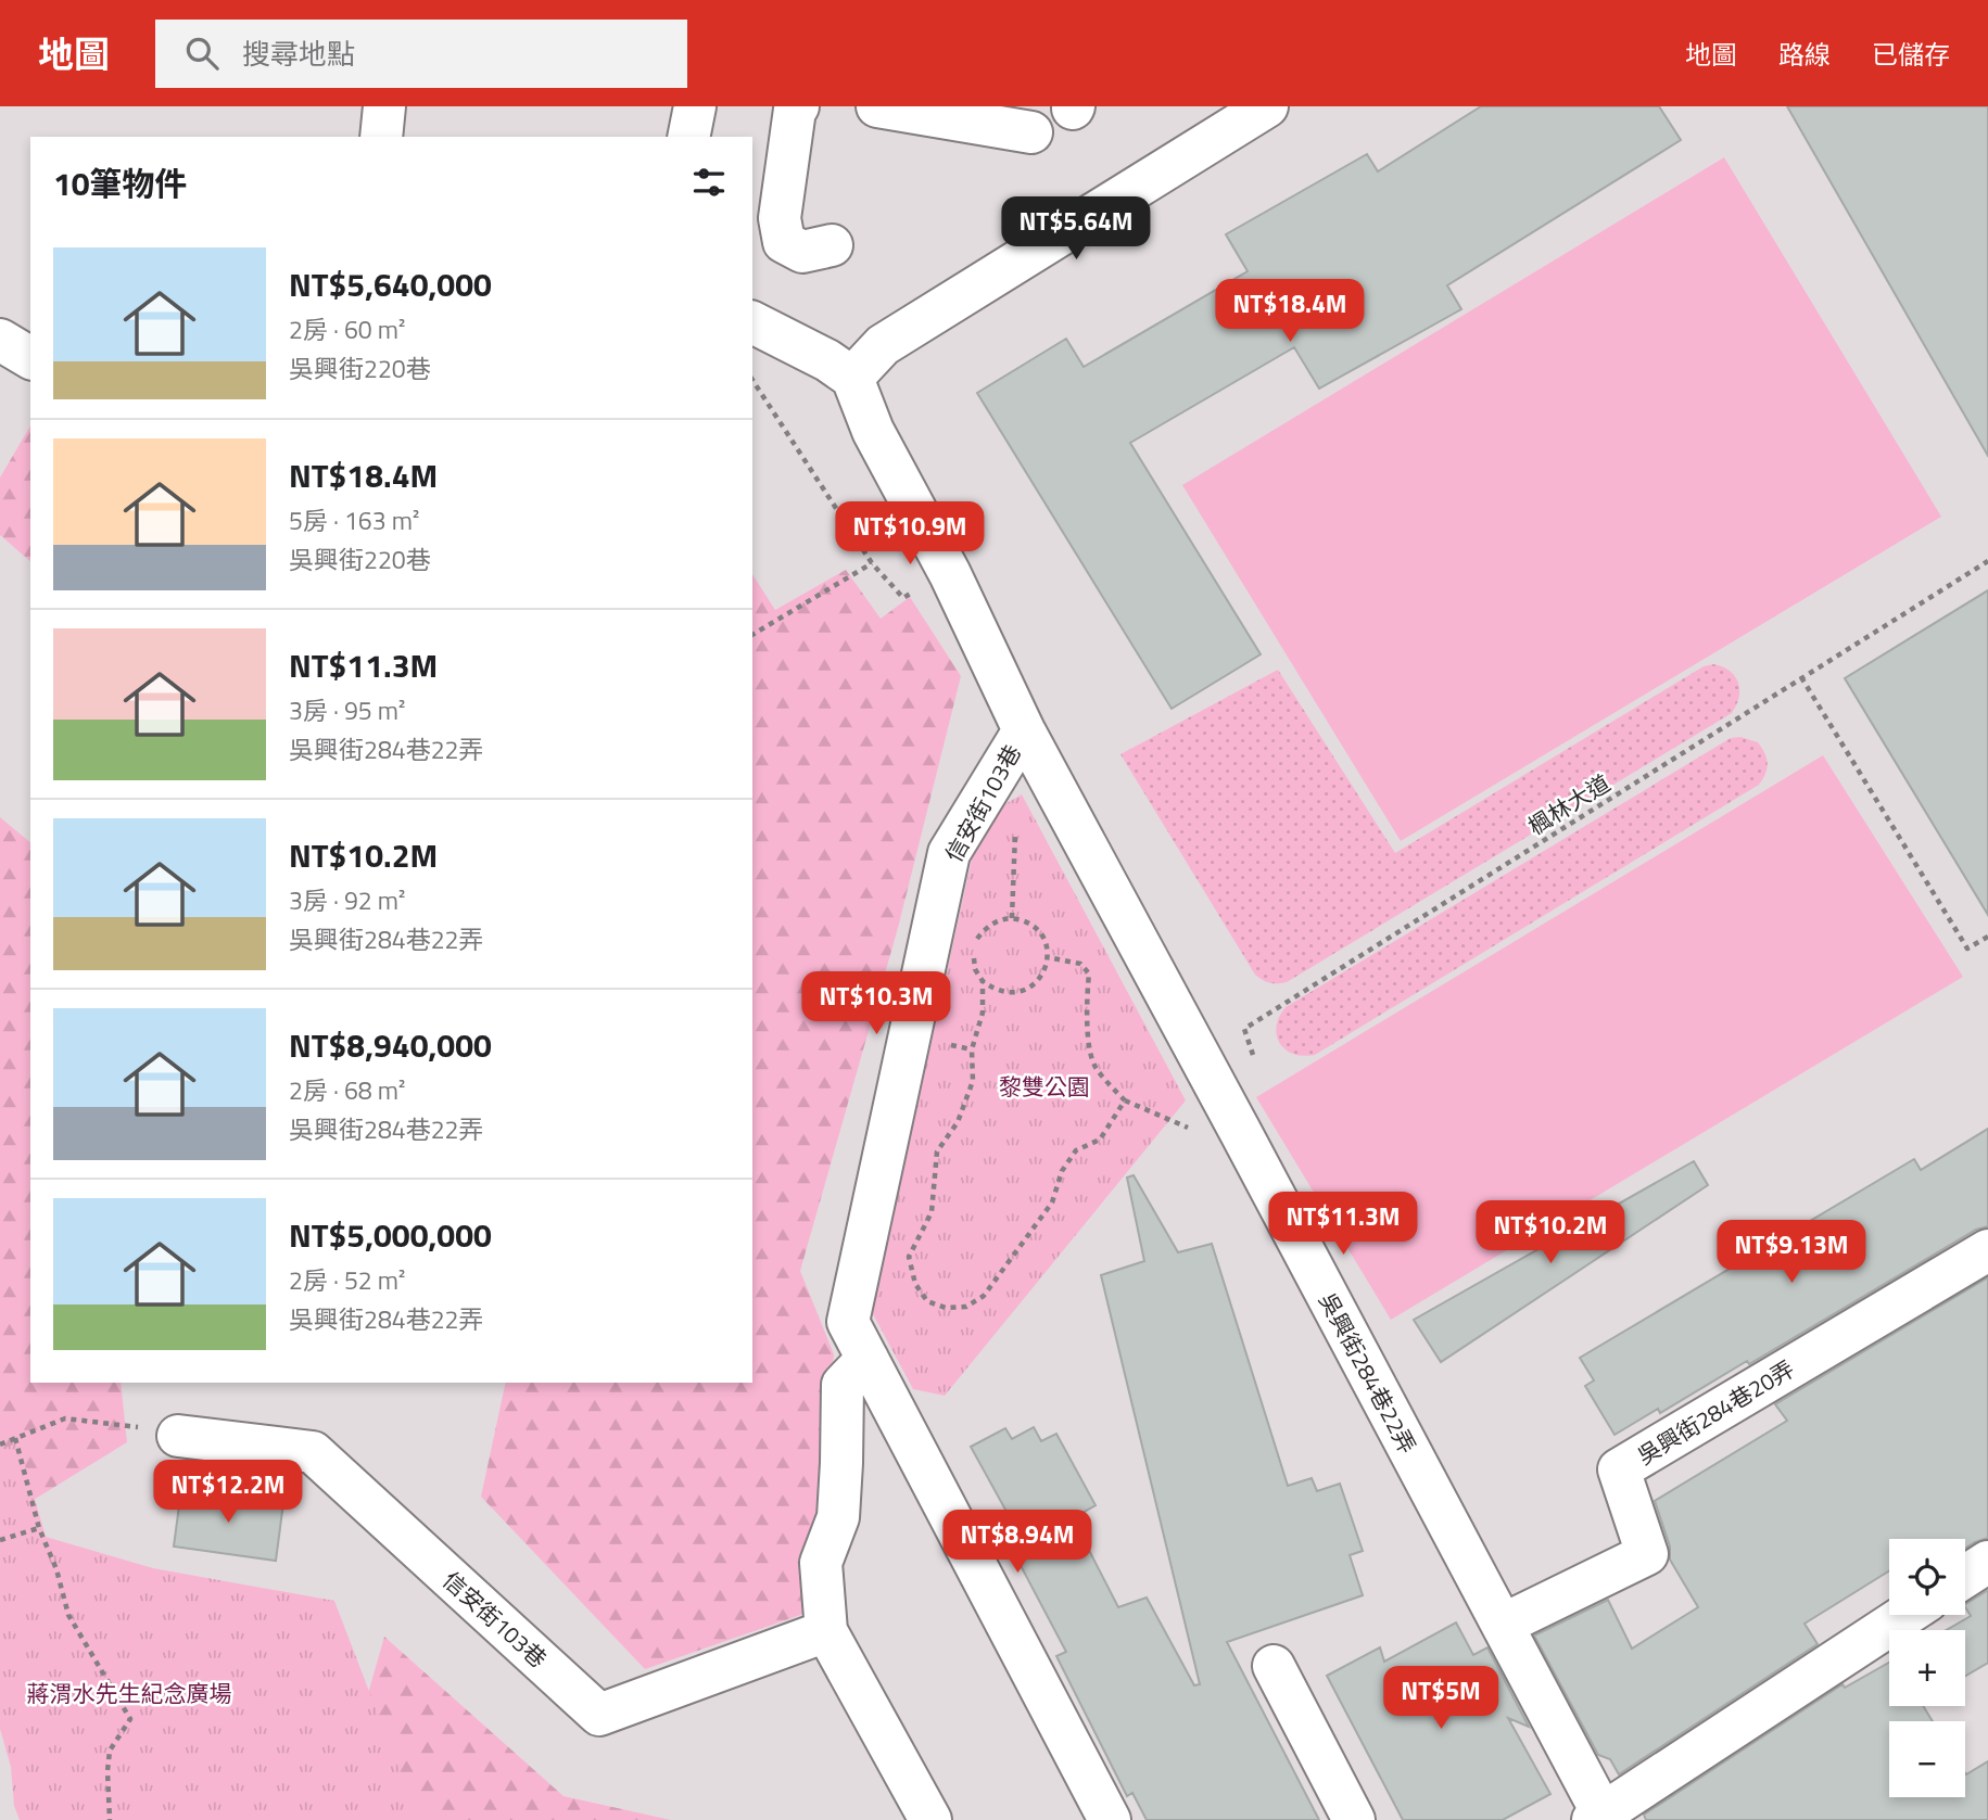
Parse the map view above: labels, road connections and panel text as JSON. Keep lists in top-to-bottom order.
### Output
{
  "streets": {
    "street": ["信安街103巷", "吳興街284巷22弄", "吳興街284巷20弄"],
    "path": ["楓林大道"]
  },
  "crossings": [
    ["信安街103巷", "吳興街284巷22弄"],
    ["吳興街284巷22弄", "吳興街284巷20弄"]
  ],
  "parks": ["黎雙公園", "蔣渭水先生紀念廣場"],
  "page": {
    "header": "地圖",
    "search": "搜尋地點",
    "nav": ["地圖", "路線", "已儲存"],
    "heading": "10筆物件",
    "price": [
      "NT$5.64M",
      "NT$18.4M",
      "NT$10.9M",
      "NT$10.3M",
      "NT$11.3M",
      "NT$10.2M",
      "NT$9.13M",
      "NT$12.2M",
      "NT$8.94M",
      "NT$5M"
    ],
    "list": [
      {
        "name": "NT$5,640,000",
        "note": "2房 · 60 m² · 吳興街220巷"
      },
      {
        "name": "NT$18.4M",
        "note": "5房 · 163 m² · 吳興街220巷"
      },
      {
        "name": "NT$11.3M",
        "note": "3房 · 95 m² · 吳興街284巷22弄"
      },
      {
        "name": "NT$10.2M",
        "note": "3房 · 92 m² · 吳興街284巷22弄"
      },
      {
        "name": "NT$8,940,000",
        "note": "2房 · 68 m² · 吳興街284巷22弄"
      },
      {
        "name": "NT$5,000,000",
        "note": "2房 · 52 m² · 吳興街284巷22弄"
      }
    ],
    "map_buttons": ["+", "−"]
  }
}
